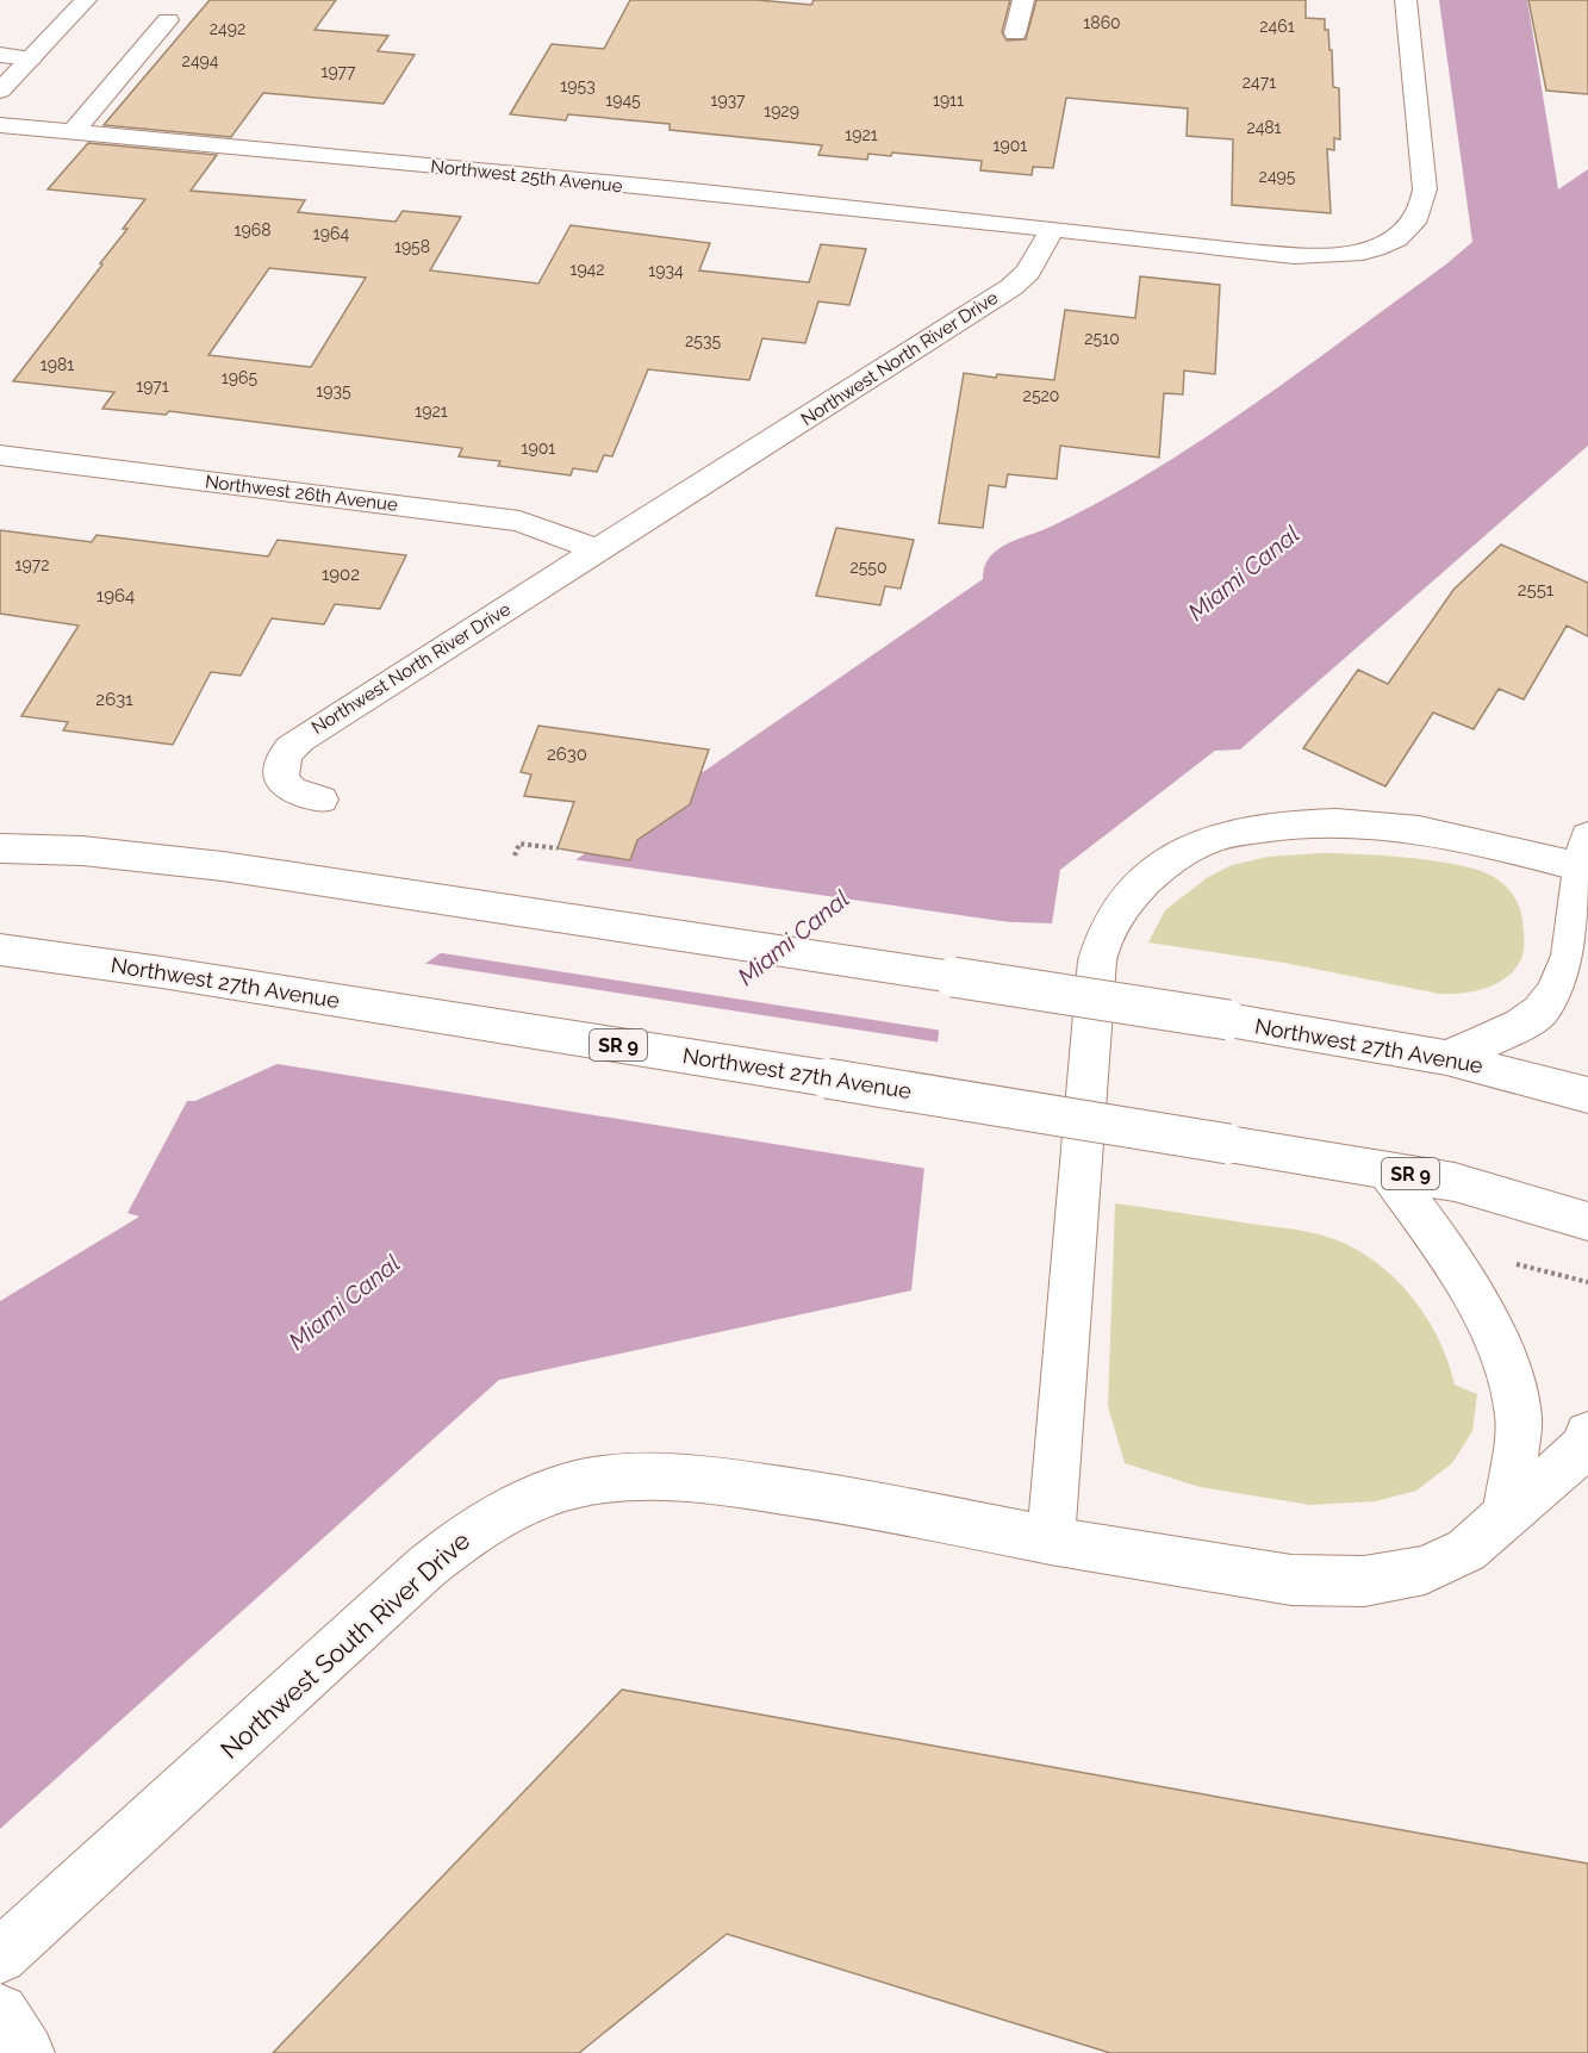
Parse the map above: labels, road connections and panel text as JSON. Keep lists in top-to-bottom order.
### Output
{
  "streets": {
    "main road": [
      "Northwest 25th Avenue",
      "Northwest North River Drive",
      "Northwest 26th Avenue",
      "Northwest 27th Avenue",
      "SR 9",
      "Northwest South River Drive"
    ]
  },
  "crossings": [
    ["Northwest 25th Avenue", "Northwest North River Drive"],
    ["Northwest North River Drive", "Northwest 26th Avenue"]
  ],
  "water": ["Miami Canal"],
  "house_numbers": [
    "1860",
    "2461",
    "2492",
    "2494",
    "1977",
    "2471",
    "1953",
    "1945",
    "1937",
    "1911",
    "1929",
    "2481",
    "1921",
    "1901",
    "2495",
    "1968",
    "1964",
    "1958",
    "1942",
    "1934",
    "2510",
    "2535",
    "1981",
    "1965",
    "1971",
    "1935",
    "2520",
    "1921",
    "1901",
    "1972",
    "2550",
    "1902",
    "2551",
    "1964",
    "2631",
    "2630"
  ]
}
